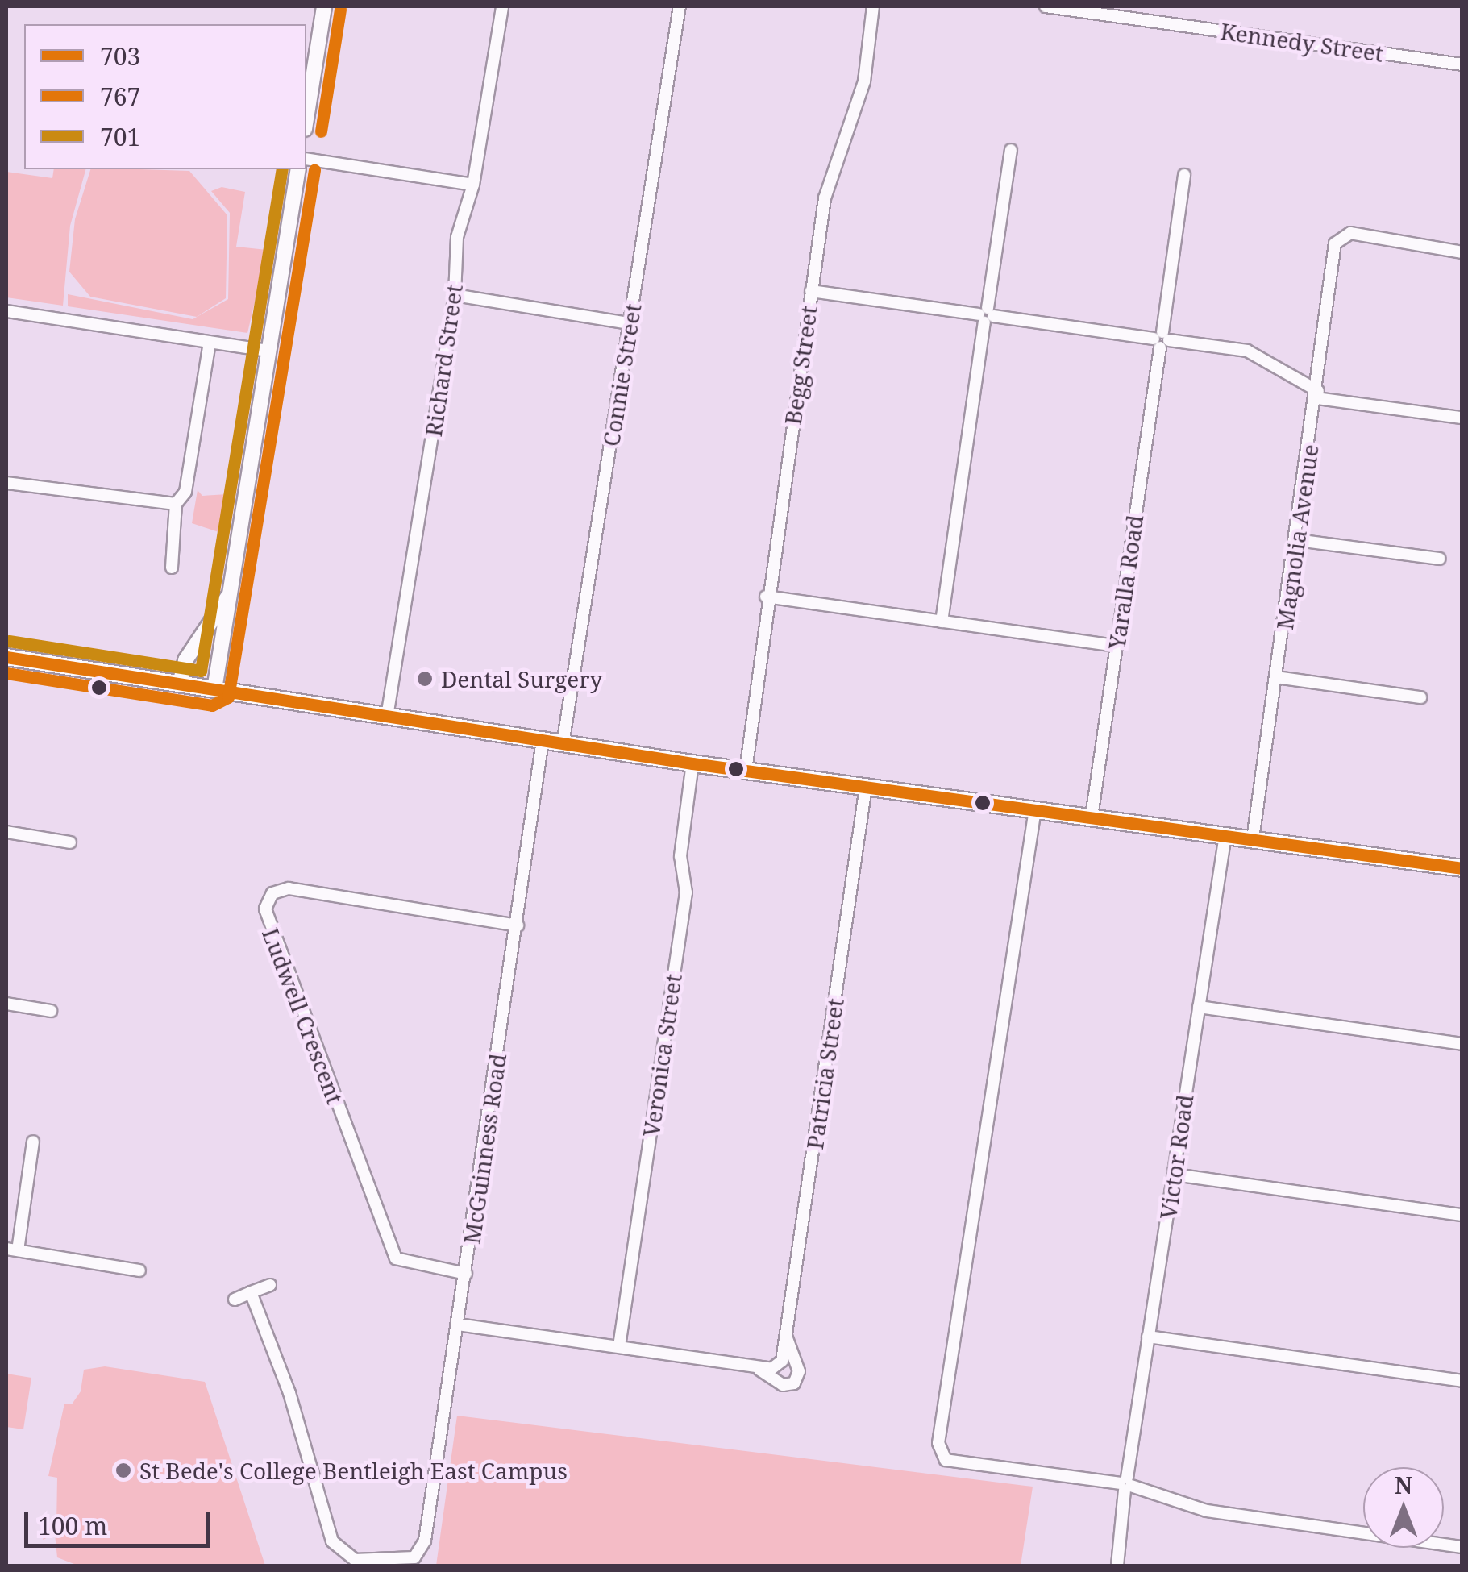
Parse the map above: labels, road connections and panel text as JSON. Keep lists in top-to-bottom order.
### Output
{
  "streets": {
    "street": [
      "Kennedy Street",
      "Richard Street",
      "Begg Street",
      "Connie Street",
      "Magnolia Avenue",
      "Yaralla Road",
      "Ludwell Crescent",
      "Veronica Street",
      "Patricia Street",
      "McGuinness Road",
      "Victor Road"
    ]
  },
  "crossings": [
    ["Ludwell Crescent", "McGuinness Road"]
  ],
  "places": ["Dental Surgery", "St Bede's College Bentleigh East Campus"],
  "lines": ["transit line 767", "transit line 701", "transit line 703"],
  "legend": ["703", "767", "701"],
  "scale_bar": "100 m",
  "north": "top"
}
